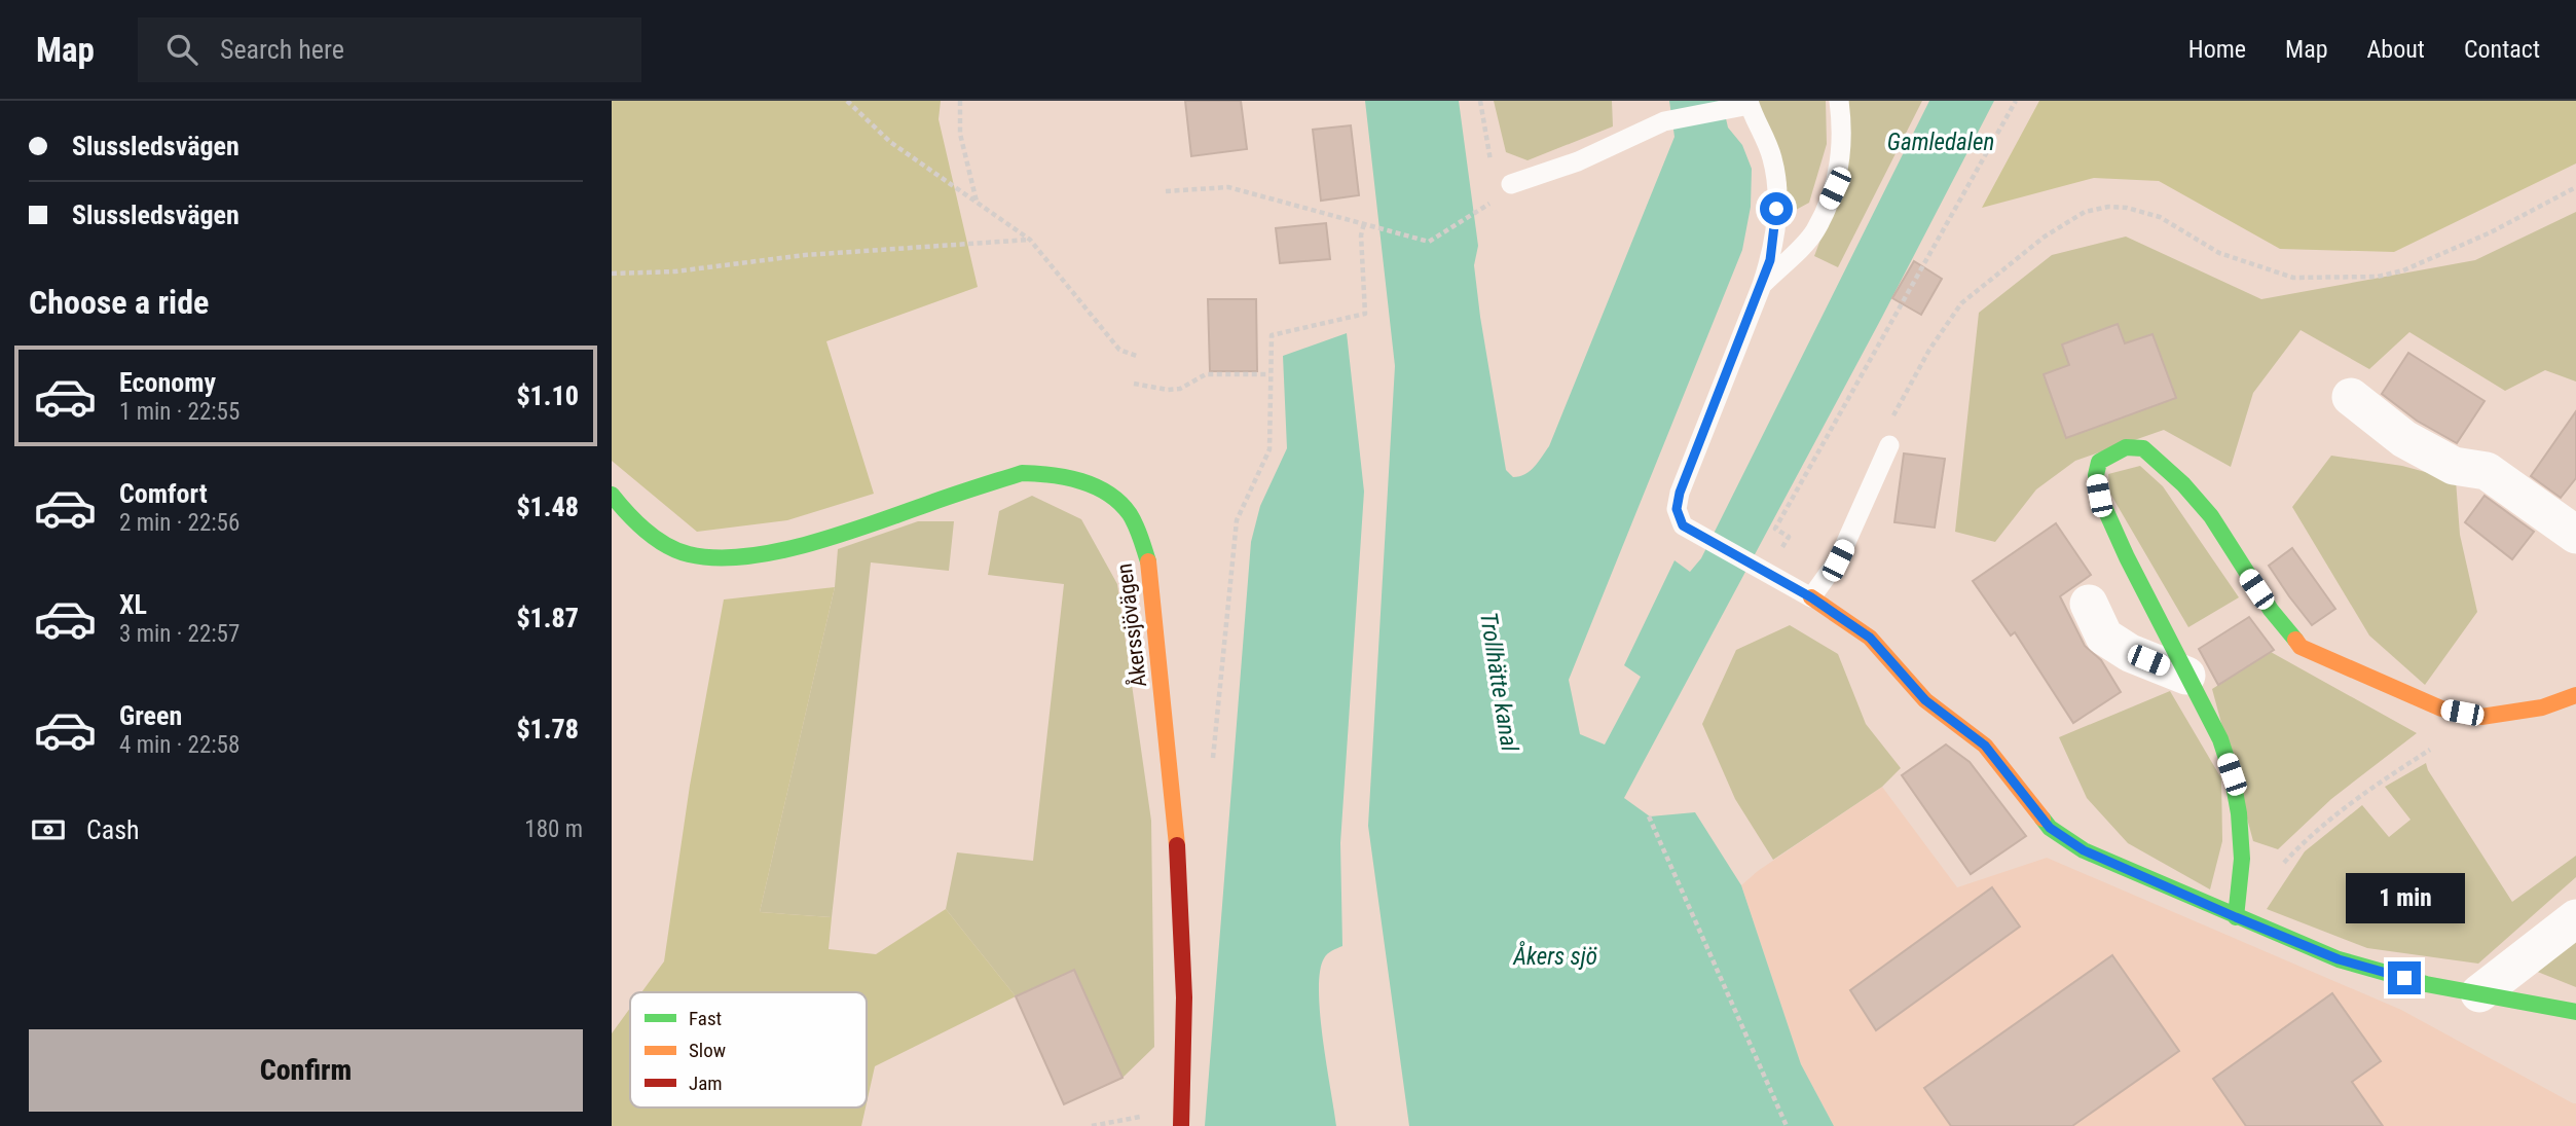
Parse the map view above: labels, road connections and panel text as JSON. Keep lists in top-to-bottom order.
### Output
{
  "streets": {
    "street": ["Åkerssjövägen"]
  },
  "water": ["Gamledalen", "Trollhätte kanal", "Åkers sjö"],
  "legend": ["Fast", "Slow", "Jam"],
  "page": {
    "header": "Map",
    "search": "Search here",
    "nav": [
      "Home",
      "Map",
      "About",
      "Contact"
    ],
    "banner": ["Slussledsvägen", "Slussledsvägen"],
    "heading": "Choose a ride",
    "list": [
      {
        "name": "Economy",
        "note": "1 min · 22:55",
        "value": "$1.10"
      },
      {
        "name": "Comfort",
        "note": "2 min · 22:56",
        "value": "$1.48"
      },
      {
        "name": "XL",
        "note": "3 min · 22:57",
        "value": "$1.87"
      },
      {
        "name": "Green",
        "note": "4 min · 22:58",
        "value": "$1.78"
      }
    ],
    "pay": ["Cash", "180 m"],
    "bubble": "1 min",
    "buttons": "Confirm"
  }
}
